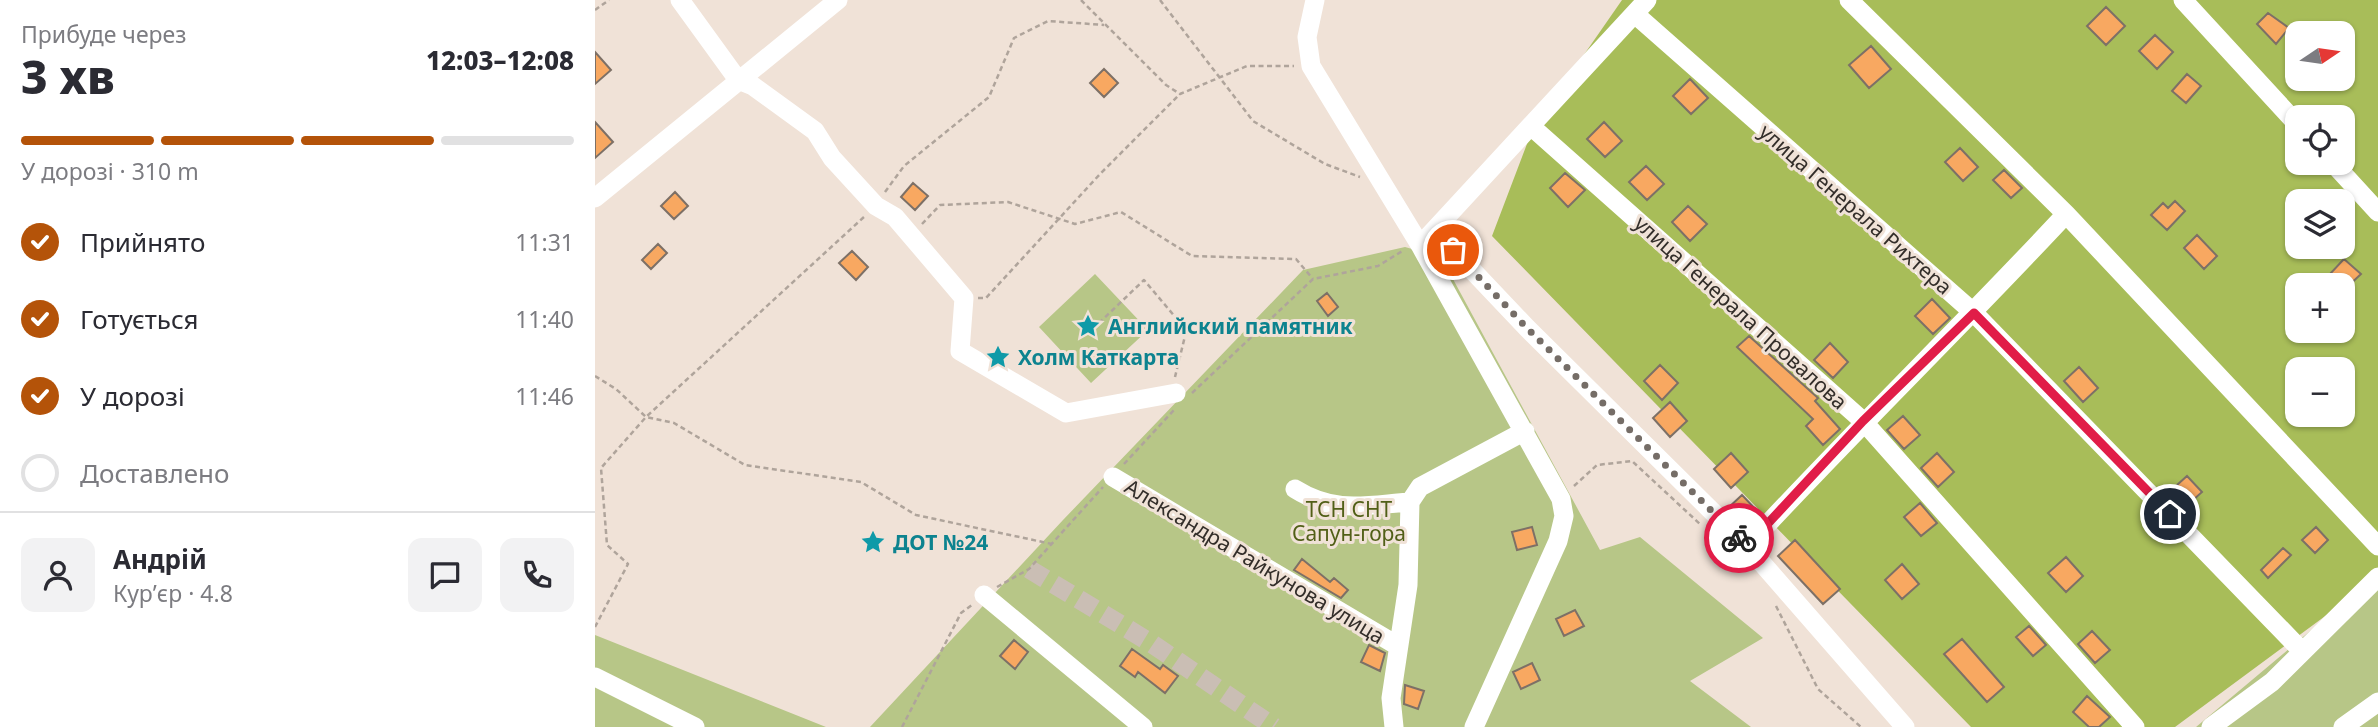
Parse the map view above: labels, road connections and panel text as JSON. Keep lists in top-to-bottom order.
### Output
{
  "streets": {
    "street": ["улица Генерала Рихтера", "улица Генерала Провалова", "Александра Райкунова улица"]
  },
  "parks": ["ТСН СНТ Сапун-гора"],
  "places": {
    "place": ["Английский памятник", "Холм Каткарта", "ДОТ №24"]
  },
  "north": "right",
  "page": {
    "heading": ["3 хв", "Прибуде через", "12:03–12:08"],
    "panel": ["Андрій", "Кур’єр · 4.8"],
    "map_buttons": ["+", "−"],
    "bar": "У дорозі · 310 m",
    "list": [
      ["Прийнято", "11:31"],
      ["Готується", "11:40"],
      ["У дорозі", "11:46"],
      "Доставлено"
    ]
  }
}
